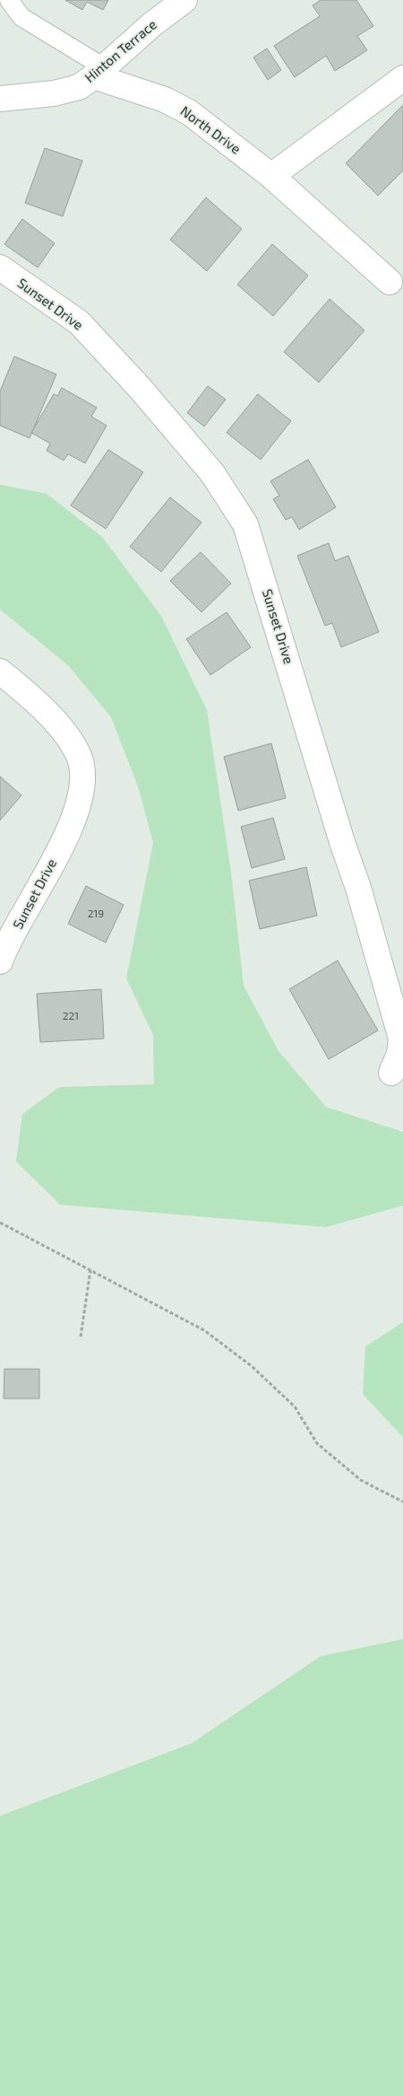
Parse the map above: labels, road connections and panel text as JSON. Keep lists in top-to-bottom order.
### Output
{
  "streets": {
    "street": ["Hinton Terrace", "North Drive", "Sunset Drive"]
  },
  "crossings": [
    ["Hinton Terrace", "North Drive"]
  ],
  "house_numbers": ["219", "221"]
}
